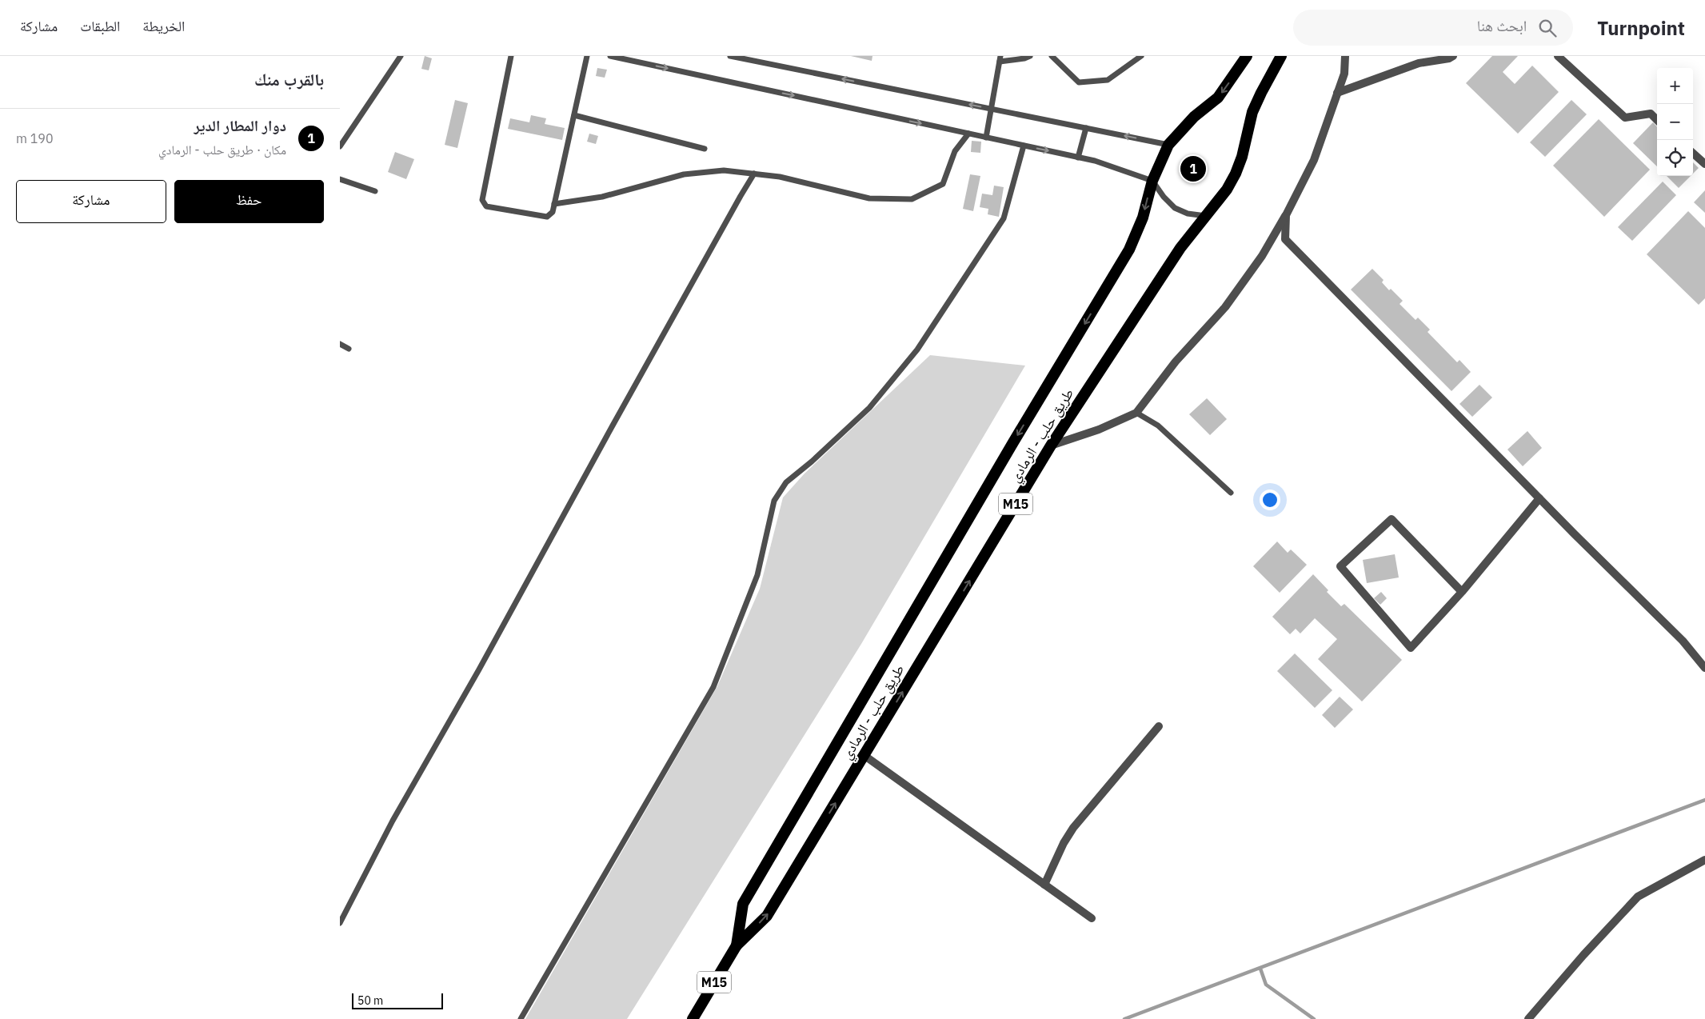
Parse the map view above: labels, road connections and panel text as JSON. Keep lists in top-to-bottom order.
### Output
{
  "streets": {
    "highway": ["طريق حلب - الرمادي", "M15"]
  },
  "scale_bar": "50 m",
  "page": {
    "header": "Turnpoint",
    "search": "ابحث هنا",
    "nav": ["الخريطة", "الطبقات", "مشاركة"],
    "heading": "بالقرب منك",
    "map_buttons": ["+", "−"],
    "list": [
      {
        "mark": "1",
        "name": "دوار المطار الدير",
        "note": "مكان · طريق حلب - الرمادي",
        "value": "190 m"
      }
    ],
    "pins": "1",
    "buttons": ["حفظ", "مشاركة"],
    "scale": "50 m"
  }
}
